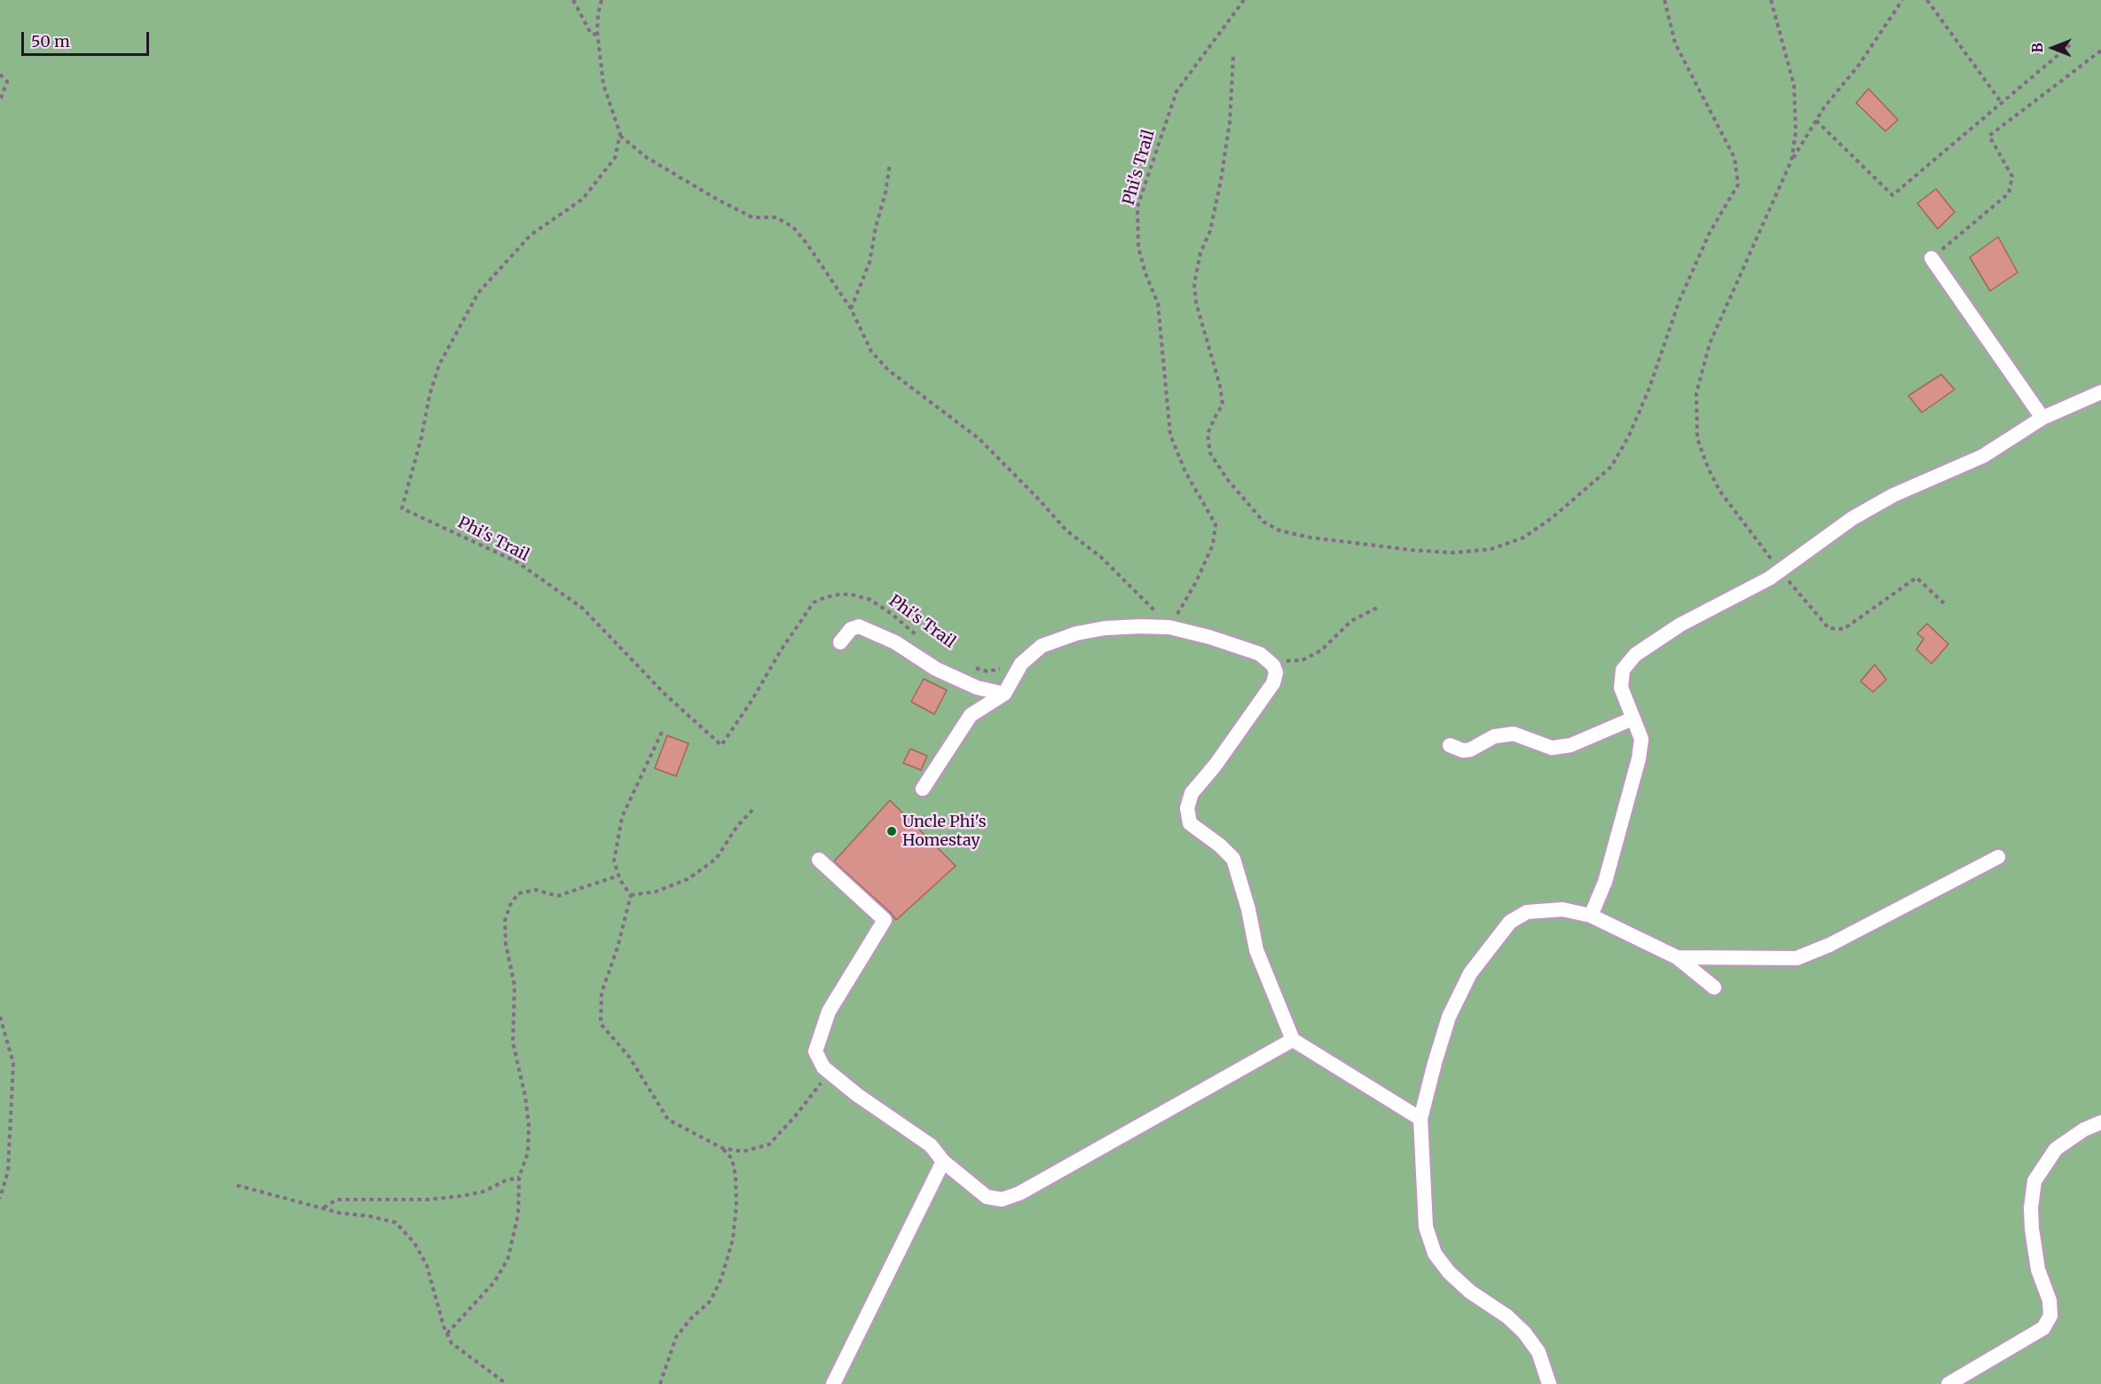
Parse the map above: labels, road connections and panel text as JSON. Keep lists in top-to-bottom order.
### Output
{
  "streets": {
    "path": ["Phi's Trail"]
  },
  "places": ["Uncle Phi's Homestay"],
  "scale_bar": "50 m",
  "north": "left"
}
